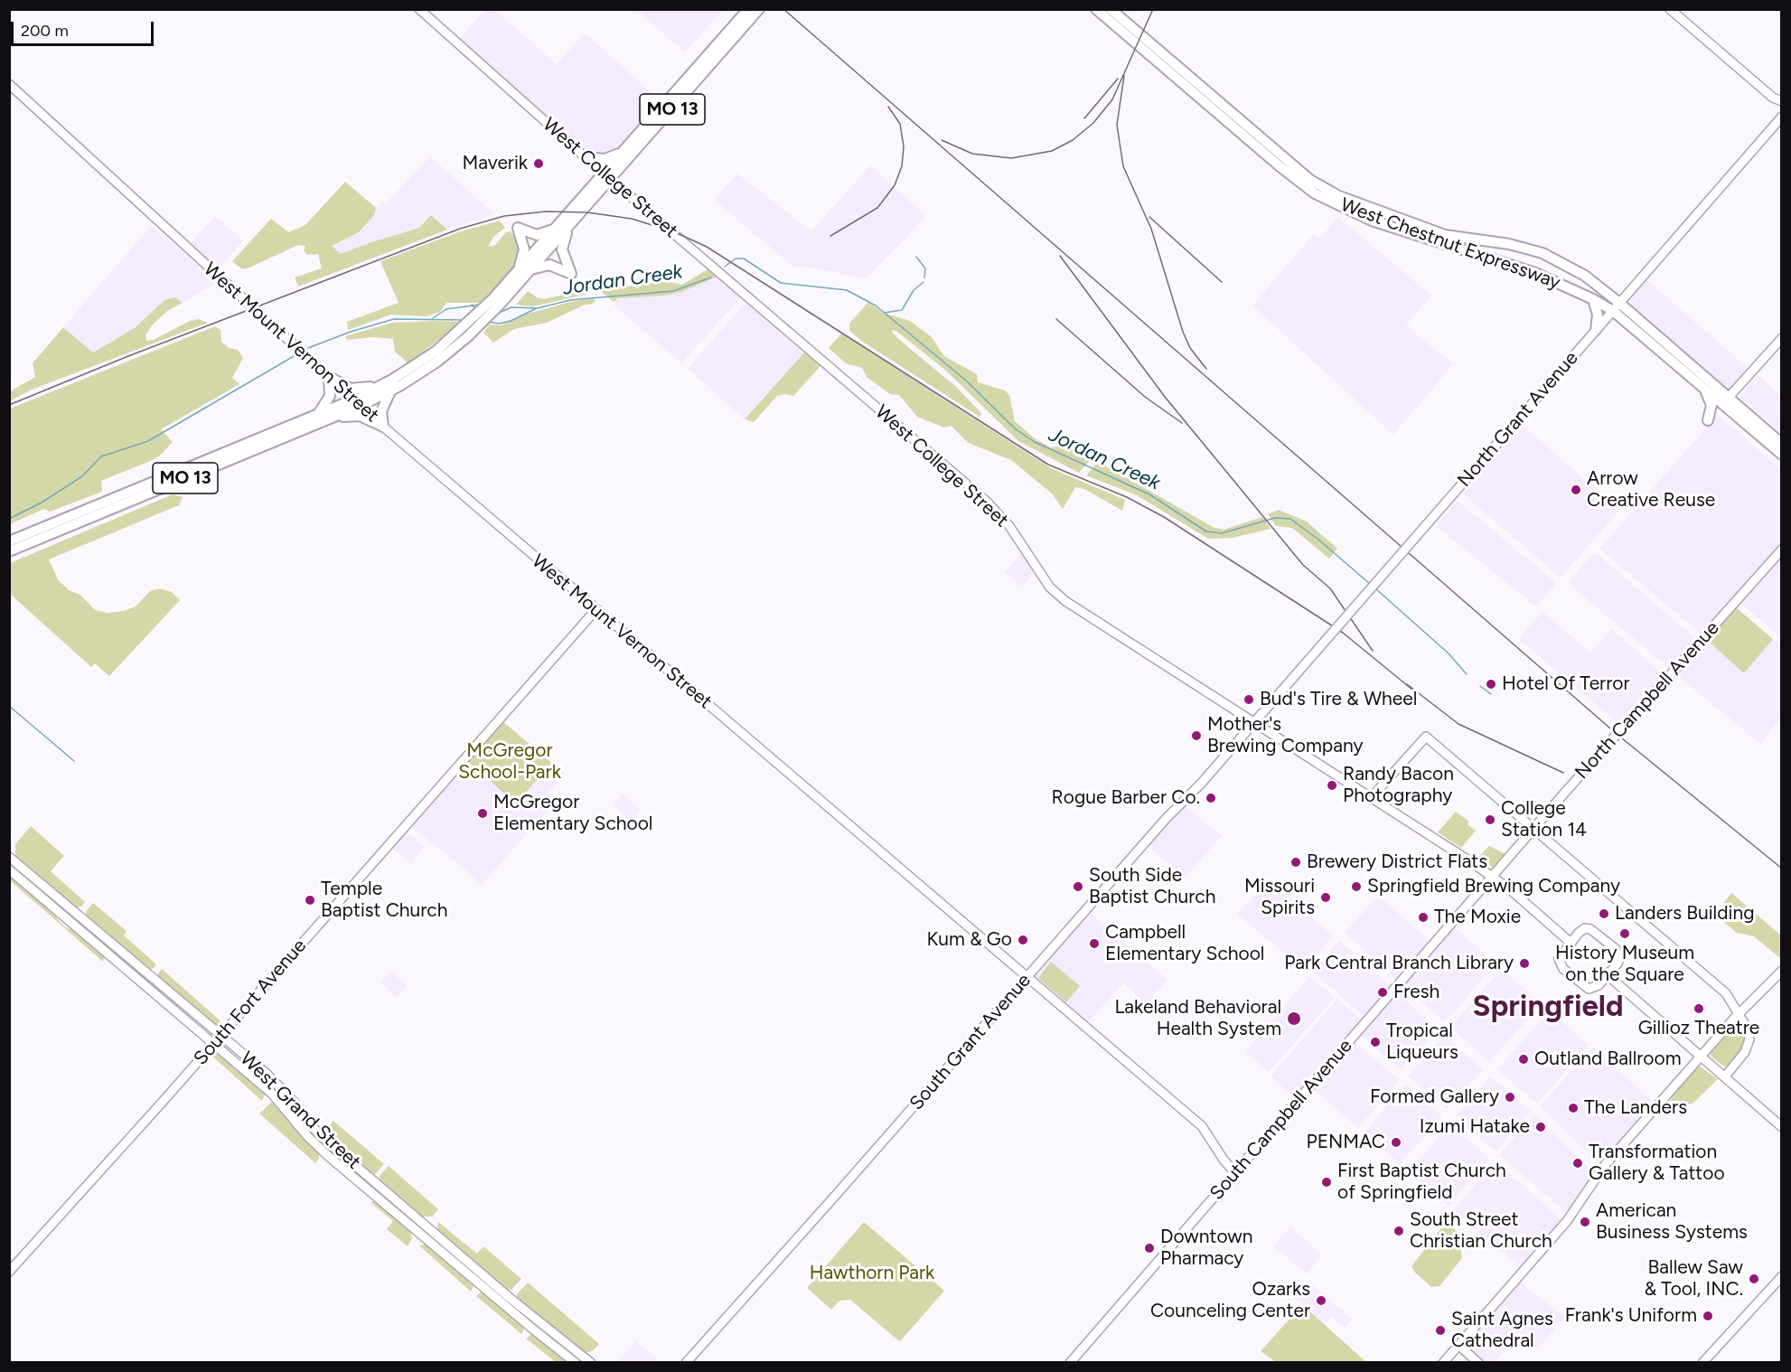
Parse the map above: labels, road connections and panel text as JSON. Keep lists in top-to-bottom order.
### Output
{
  "streets": {
    "main road": [
      "MO 13",
      "West College Street",
      "West Chestnut Expressway",
      "West Mount Vernon Street",
      "North Grant Avenue",
      "North Campbell Avenue",
      "South Fort Avenue",
      "South Grant Avenue",
      "West Grand Street",
      "South Campbell Avenue"
    ]
  },
  "crossings": [
    ["MO 13", "West College Street"],
    ["MO 13", "West Mount Vernon Street"],
    ["West College Street", "North Grant Avenue"],
    ["West College Street", "North Campbell Avenue"],
    ["West College Street", "South Grant Avenue"],
    ["West College Street", "South Campbell Avenue"],
    ["West Chestnut Expressway", "North Grant Avenue"],
    ["West Mount Vernon Street", "South Fort Avenue"],
    ["West Mount Vernon Street", "South Grant Avenue"],
    ["West Mount Vernon Street", "South Campbell Avenue"],
    ["North Grant Avenue", "South Grant Avenue"],
    ["North Campbell Avenue", "South Campbell Avenue"],
    ["South Fort Avenue", "West Grand Street"]
  ],
  "districts": ["Springfield"],
  "water": ["Jordan Creek"],
  "parks": ["McGregor School-Park", "Hawthorn Park"],
  "places": [
    "Maverik",
    "Arrow Creative Reuse",
    "Hotel Of Terror",
    "Bud's Tire & Wheel",
    "Mother's Brewing Company",
    "Randy Bacon Photography",
    "Rogue Barber Co.",
    "McGregor Elementary School",
    "College Station 14",
    "Brewery District Flats",
    "South Side Baptist Church",
    "Springfield Brewing Company",
    "Missouri Spirits",
    "Temple Baptist Church",
    "Landers Building",
    "The Moxie",
    "History Museum on the Square",
    "Kum & Go",
    "Campbell Elementary School",
    "Park Central Branch Library",
    "Fresh",
    "Gillioz Theatre",
    "Lakeland Behavioral Health System",
    "Tropical Liqueurs",
    "Outland Ballroom",
    "Formed Gallery",
    "The Landers",
    "Izumi Hatake",
    "PENMAC",
    "Transformation Gallery & Tattoo",
    "First Baptist Church of Springfield",
    "American Business Systems",
    "South Street Christian Church",
    "Downtown Pharmacy",
    "Ballew Saw & Tool, INC.",
    "Ozarks Counceling Center",
    "Frank's Uniform",
    "Saint Agnes Cathedral"
  ],
  "scale_bar": "200 m"
}
